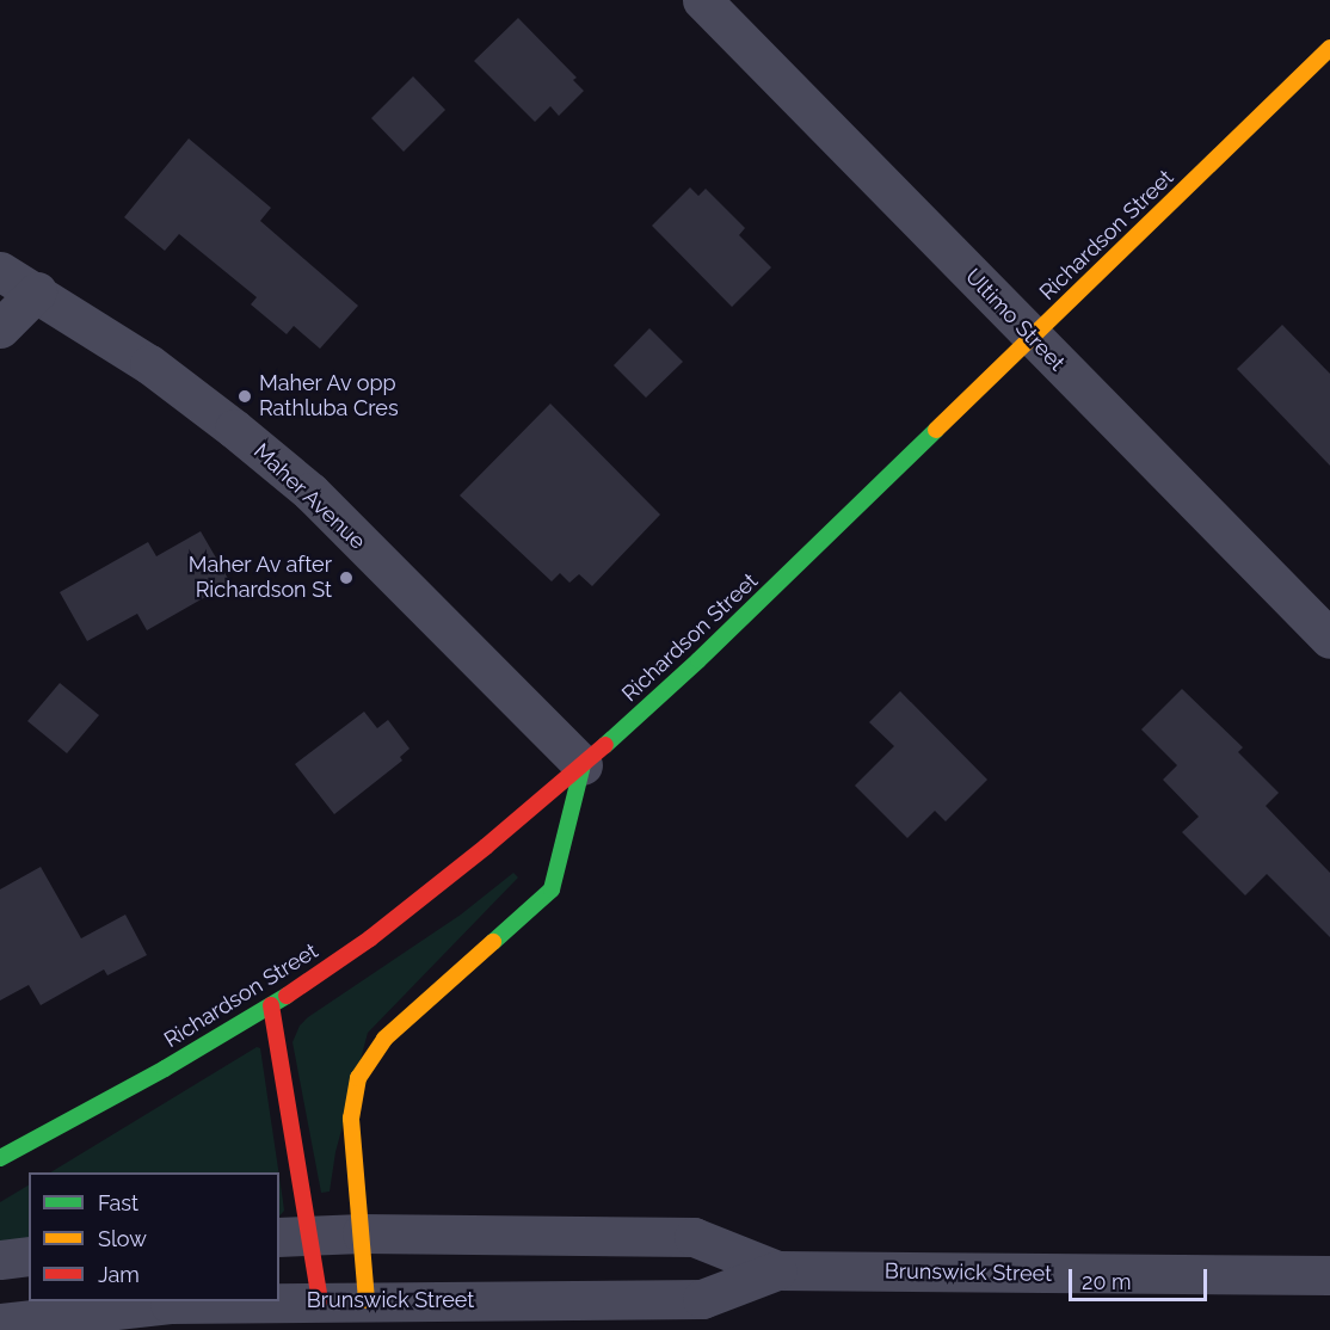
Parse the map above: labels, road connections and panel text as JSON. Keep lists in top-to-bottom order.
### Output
{
  "streets": {
    "main road": ["Richardson Street"],
    "street": ["Ultimo Street", "Maher Avenue", "Brunswick Street"]
  },
  "crossings": [
    ["Richardson Street", "Ultimo Street"],
    ["Richardson Street", "Maher Avenue"]
  ],
  "places": ["Maher Av opp Rathluba Cres", "Maher Av after Richardson St"],
  "legend": ["Fast", "Slow", "Jam"],
  "scale_bar": "20 m"
}
